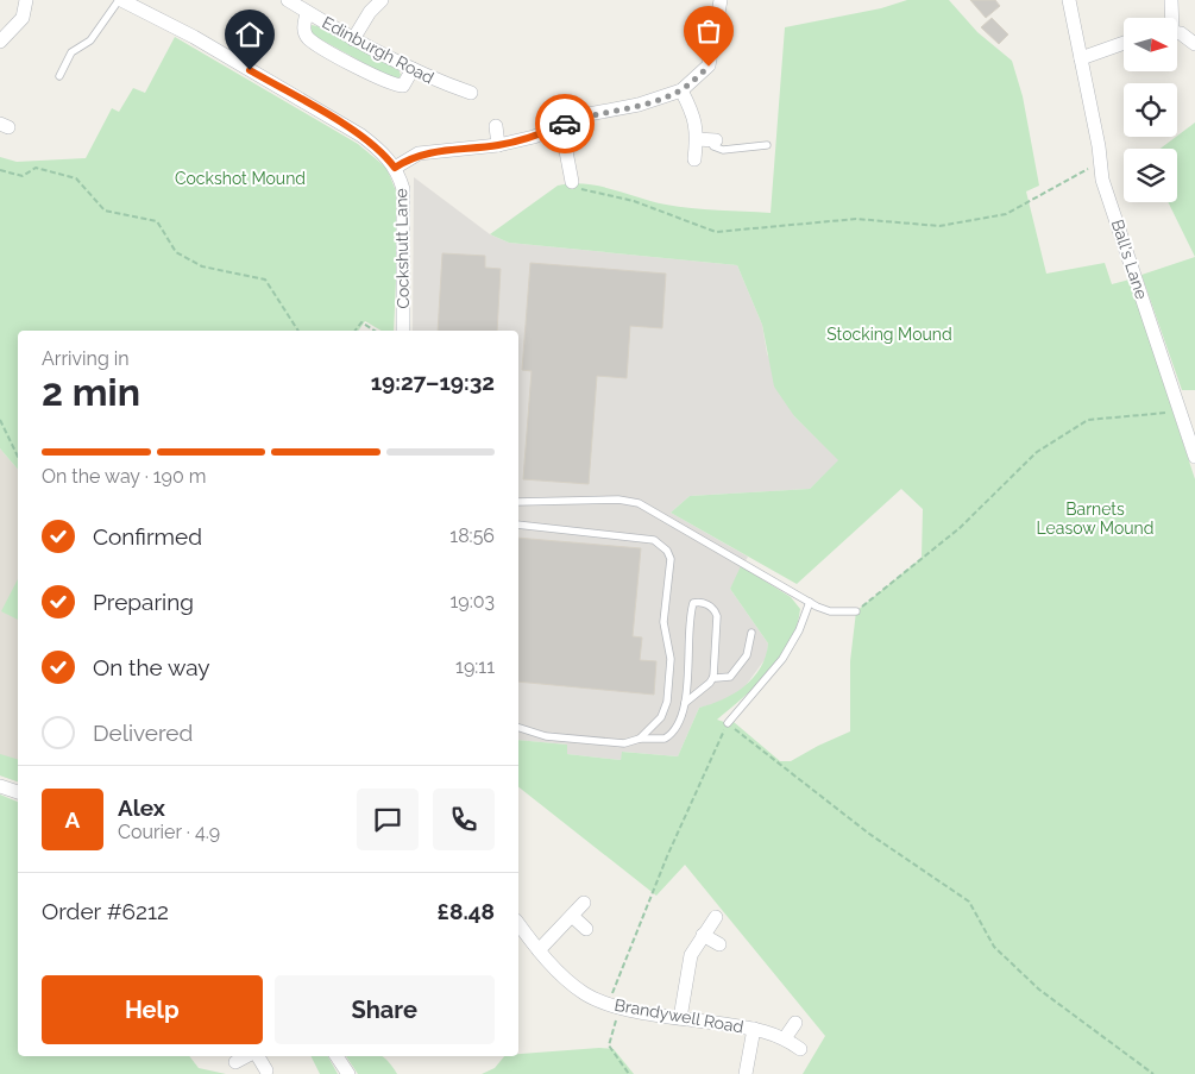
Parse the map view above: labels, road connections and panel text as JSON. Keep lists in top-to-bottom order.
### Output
{
  "streets": {
    "street": [
      "Edinburgh Road",
      "Cockshutt Lane",
      "Ball's Lane",
      "Brandywell Road"
    ]
  },
  "parks": ["Cockshot Mound", "Stocking Mound", "Barnets Leasow Mound"],
  "north": "right",
  "page": {
    "heading": ["2 min", "Arriving in", "19:27–19:32"],
    "panel": [
      "Alex",
      "Courier · 4.9",
      "Order #6212",
      "£8.48"
    ],
    "bar": "On the way · 190 m",
    "list": [
      ["Confirmed", "18:56"],
      ["Preparing", "19:03"],
      ["On the way", "19:11"],
      "Delivered"
    ],
    "round": "A",
    "buttons": ["Help", "Share"]
  }
}
